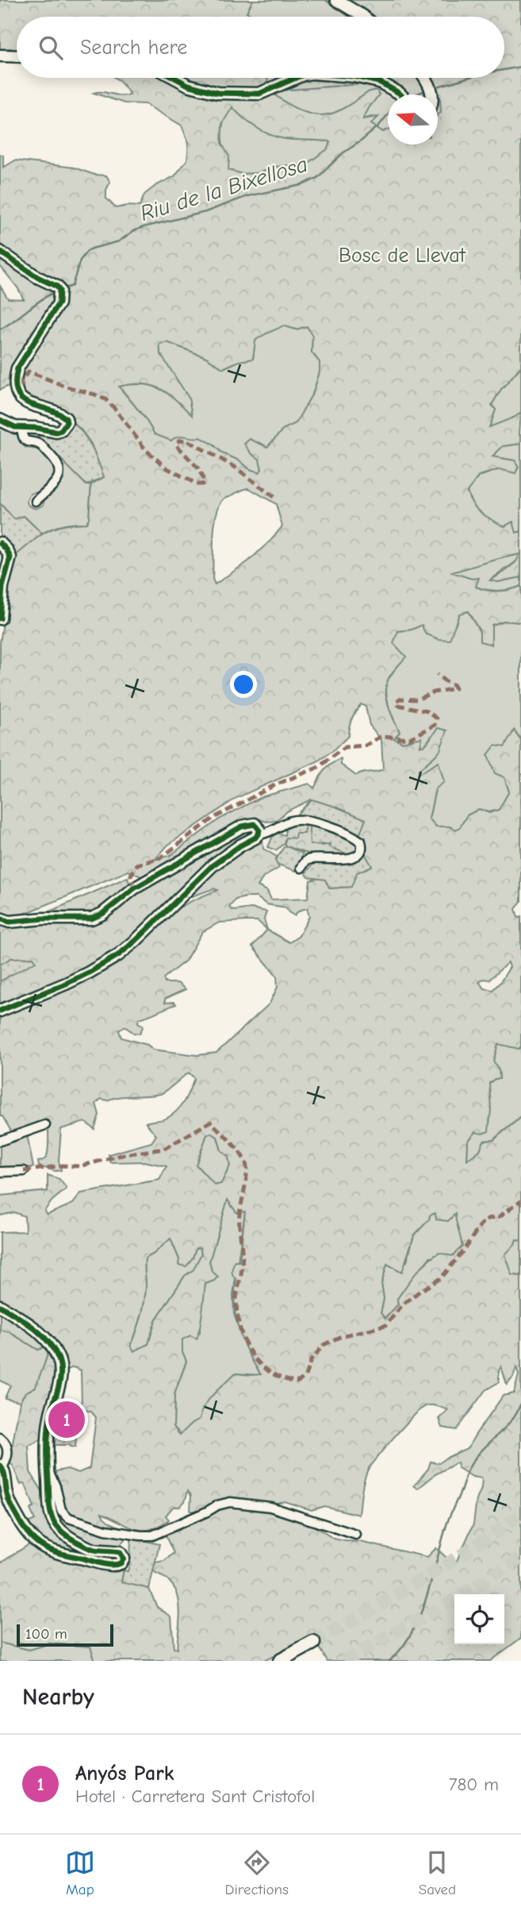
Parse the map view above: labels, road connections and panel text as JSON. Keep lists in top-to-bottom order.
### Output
{
  "water": ["Riu de la Bixellosa"],
  "parks": ["Bosc de Llevat"],
  "scale_bar": "100 m",
  "north": "left",
  "page": {
    "search": "Search here",
    "pins": "1",
    "scale": "100 m",
    "heading": "Nearby",
    "list": [
      {
        "mark": "1",
        "name": "Anyós Park",
        "note": "Hotel · Carretera Sant Cristofol",
        "value": "780 m"
      }
    ],
    "nav": ["Map", "Directions", "Saved"]
  }
}
